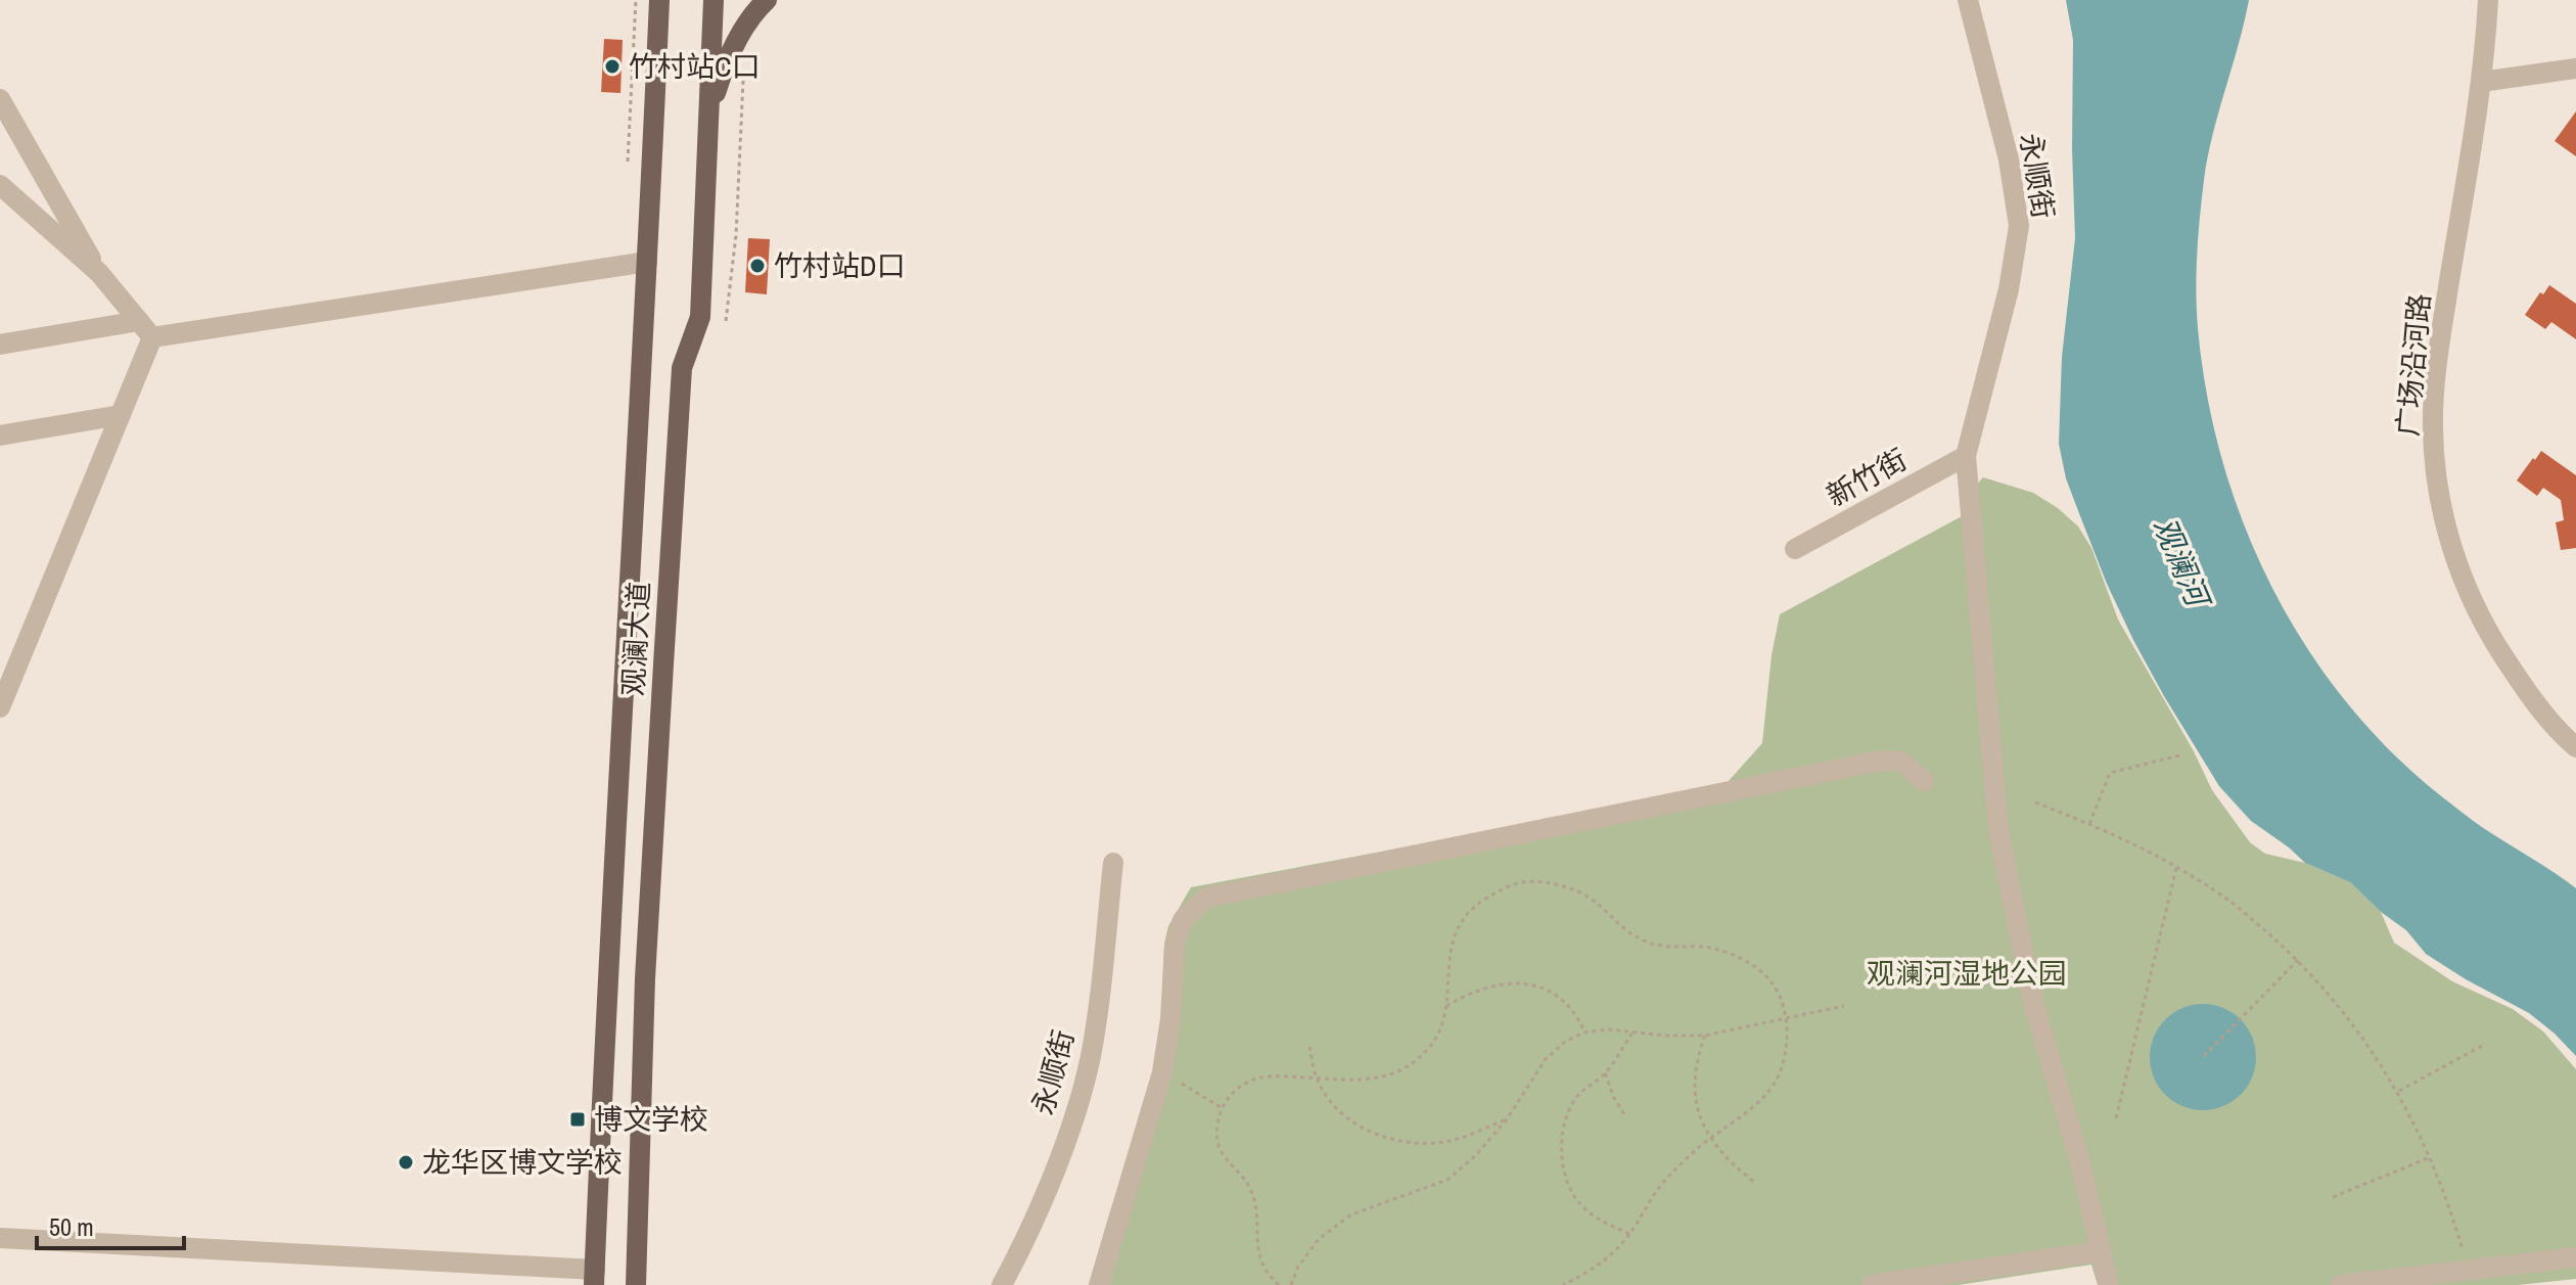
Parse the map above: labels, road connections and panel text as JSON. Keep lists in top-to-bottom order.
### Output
{
  "streets": {
    "main road": ["观澜大道"],
    "street": ["永顺街", "广场沿河路", "新竹街"]
  },
  "crossings": [
    ["永顺街", "新竹街"]
  ],
  "water": ["观澜河"],
  "parks": ["观澜河湿地公园"],
  "places": {
    "other": ["竹村站C口", "竹村站D口", "龙华区博文学校"],
    "transit": ["博文学校"]
  },
  "scale_bar": "50 m"
}
